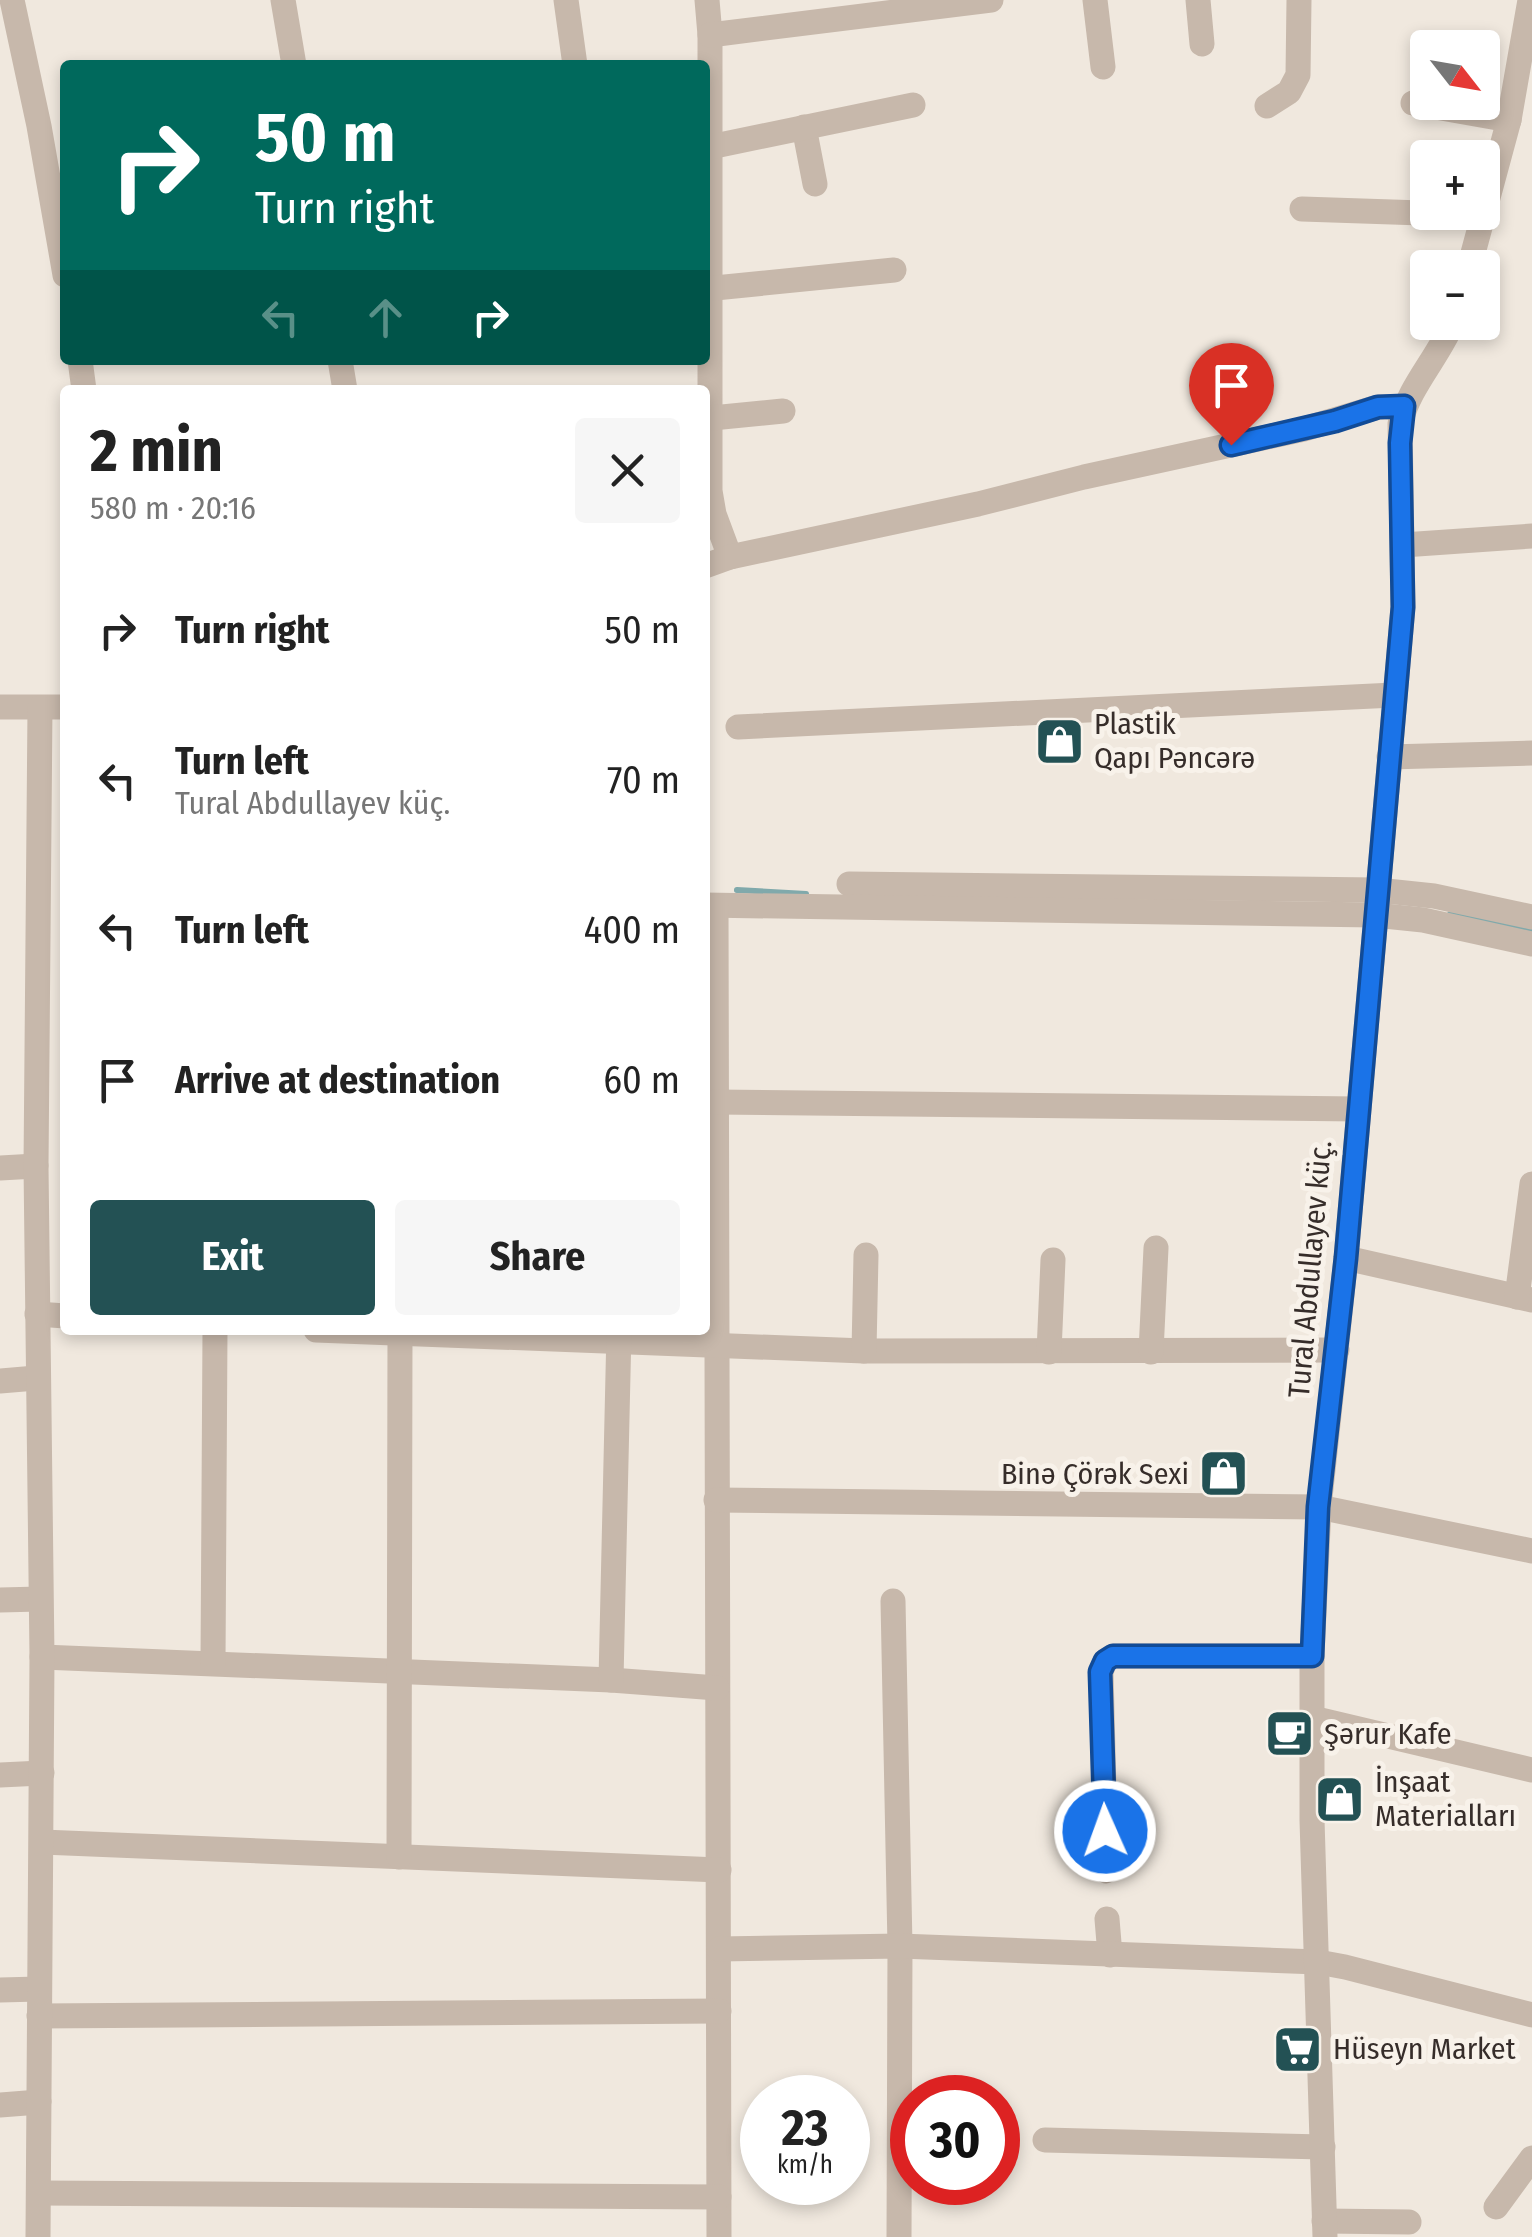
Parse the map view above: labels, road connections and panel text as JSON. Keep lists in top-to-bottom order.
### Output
{
  "streets": {
    "street": ["Tural Abdullayev küç."]
  },
  "places": {
    "shop": ["Plastik Qapı Pəncərə", "Binə Çörək Sexi", "İnşaat Materialları"],
    "cafe": ["Şərur Kafe"],
    "supermarket": ["Hüseyn Market"]
  },
  "north": "bottom right",
  "page": {
    "map_buttons": ["+", "−"],
    "turn": ["50 m", "Turn right"],
    "heading": ["2 min", "580 m · 20:16"],
    "list": [
      {
        "name": "Turn right",
        "value": "50 m"
      },
      {
        "name": "Turn left",
        "note": "Tural Abdullayev küç.",
        "value": "70 m"
      },
      {
        "name": "Turn left",
        "value": "400 m"
      },
      {
        "name": "Arrive at destination",
        "value": "60 m"
      }
    ],
    "buttons": ["Exit", "Share"],
    "speed": "23 km/h",
    "limit": "30"
  }
}
